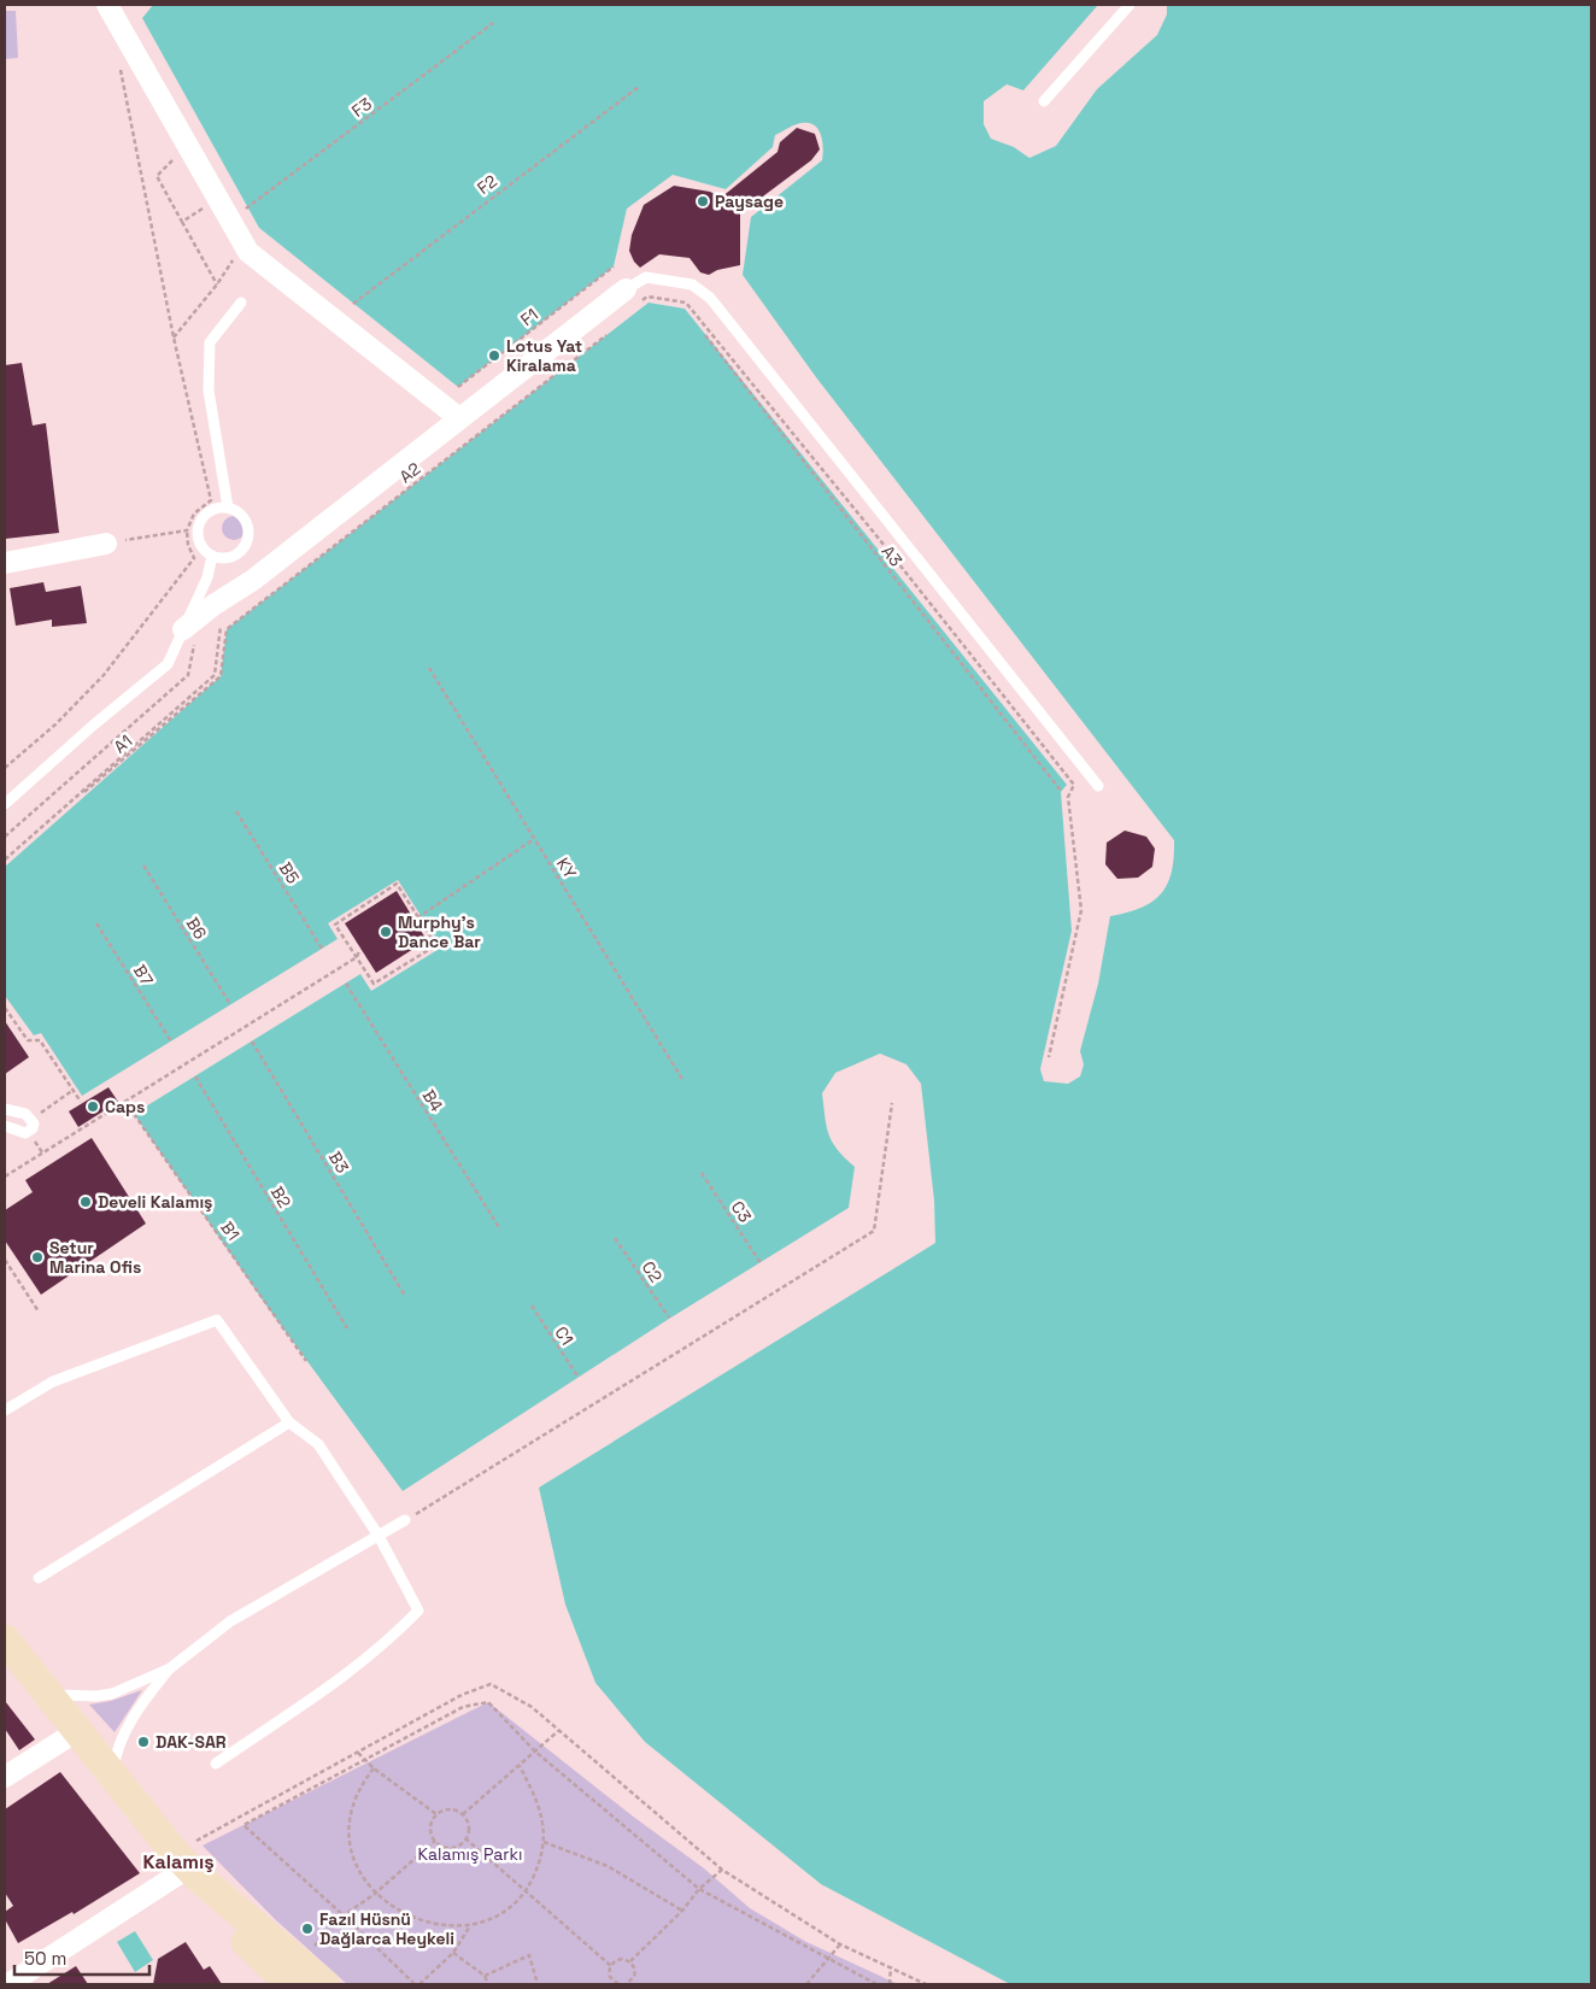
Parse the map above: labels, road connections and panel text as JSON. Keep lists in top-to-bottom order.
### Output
{
  "streets": {
    "path": [
      "F3",
      "F2",
      "F1",
      "A2",
      "A3",
      "A1",
      "KY",
      "B5",
      "B6",
      "B7",
      "B4",
      "B3",
      "B2",
      "C3",
      "B1",
      "C2",
      "C1"
    ]
  },
  "crossings": [
    ["A2", "A1"]
  ],
  "districts": ["Kalamış"],
  "parks": ["Kalamış Parkı"],
  "places": [
    "Paysage",
    "Lotus Yat Kiralama",
    "Murphy's Dance Bar",
    "Caps",
    "Develi Kalamış",
    "Setur Marina Ofis",
    "DAK-SAR",
    "Fazıl Hüsnü Dağlarca Heykeli"
  ],
  "scale_bar": "50 m"
}
